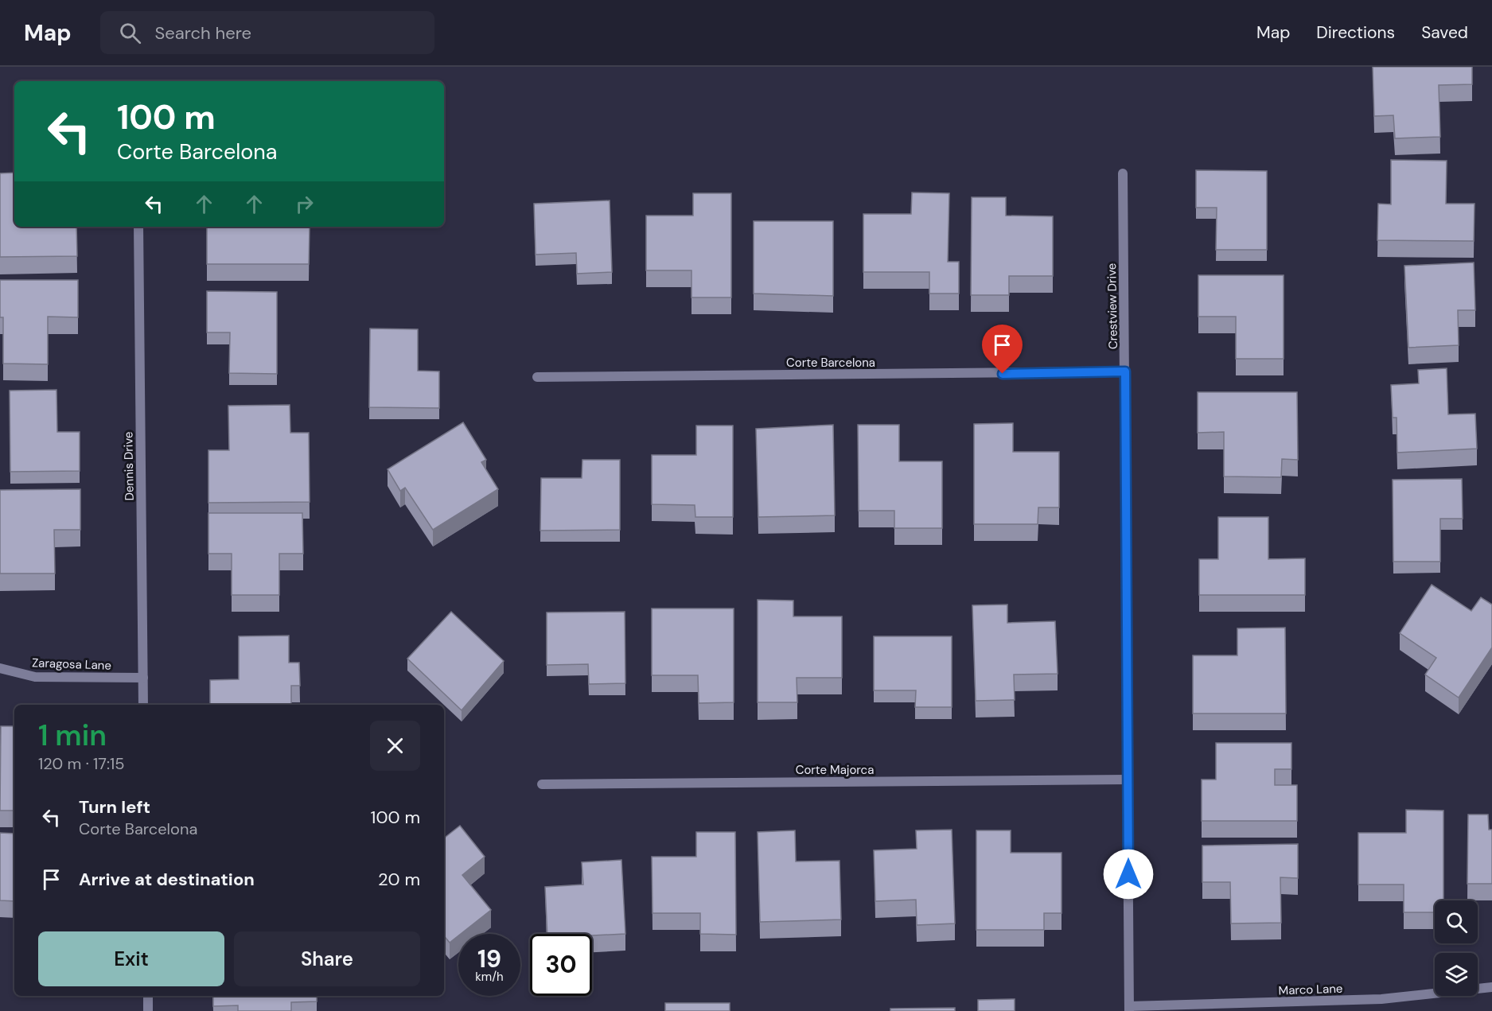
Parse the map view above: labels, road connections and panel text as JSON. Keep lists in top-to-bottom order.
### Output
{
  "streets": {
    "street": [
      "Crestview Drive",
      "Corte Barcelona",
      "Dennis Drive",
      "Zaragosa Lane",
      "Corte Majorca",
      "Marco Lane"
    ]
  },
  "crossings": [
    ["Crestview Drive", "Corte Barcelona"],
    ["Crestview Drive", "Corte Majorca"],
    ["Crestview Drive", "Marco Lane"],
    ["Dennis Drive", "Zaragosa Lane"]
  ],
  "page": {
    "header": "Map",
    "search": "Search here",
    "nav": ["Map", "Directions", "Saved"],
    "turn": ["100 m", "Corte Barcelona"],
    "heading": ["1 min", "120 m · 17:15"],
    "list": [
      {
        "name": "Turn left",
        "note": "Corte Barcelona",
        "value": "100 m"
      },
      {
        "name": "Arrive at destination",
        "value": "20 m"
      }
    ],
    "buttons": ["Exit", "Share"],
    "speed": "19 km/h",
    "limit": "30"
  }
}
